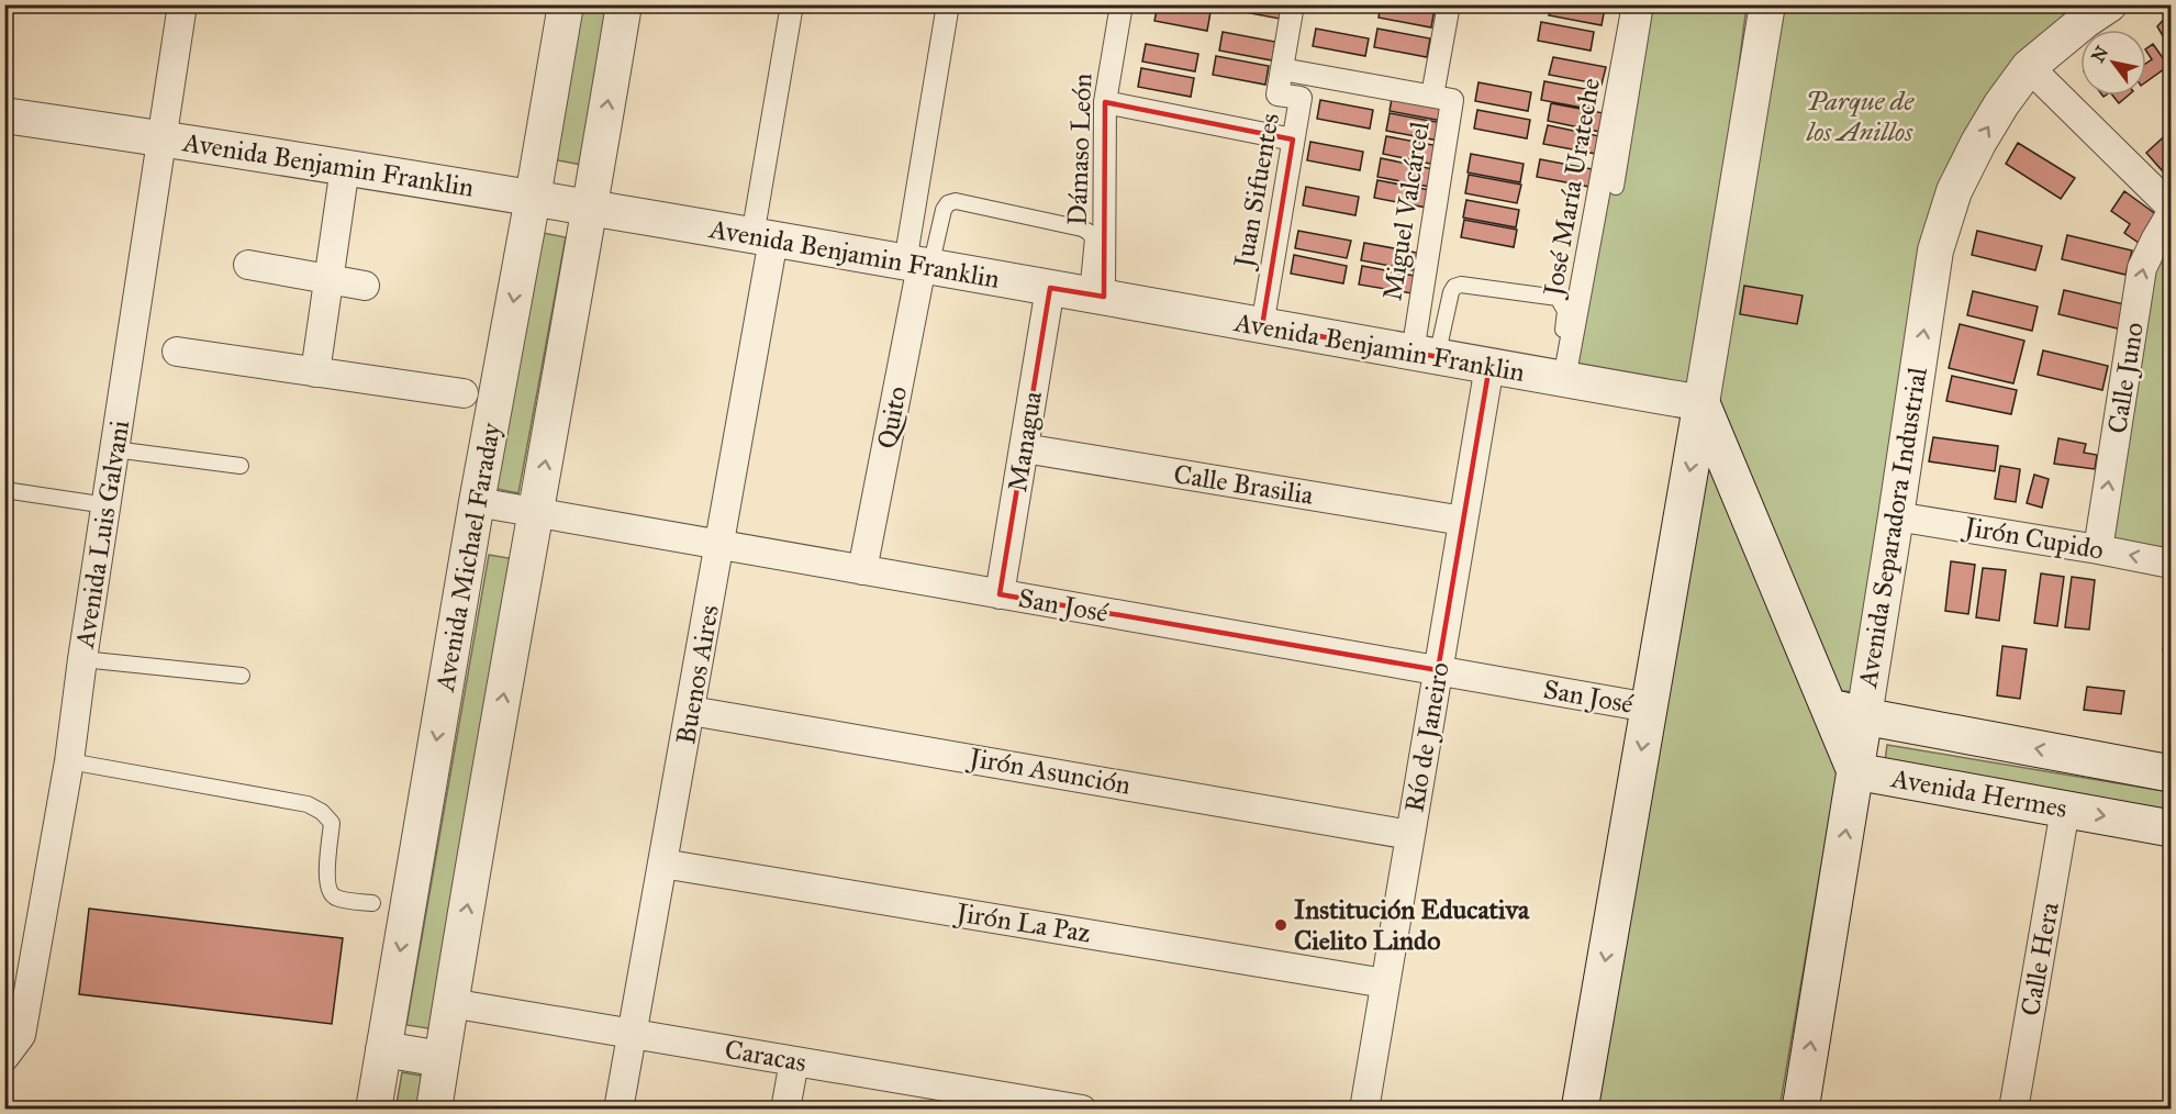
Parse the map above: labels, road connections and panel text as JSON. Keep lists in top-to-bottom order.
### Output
{
  "streets": {
    "main road": ["Avenida Separadora Industrial", "Avenida Hermes"],
    "street": [
      "Dámaso León",
      "Avenida Benjamin Franklin",
      "José María Urateche",
      "Juan Sifuentes",
      "Miguel Valcárcel",
      "Calle Juno",
      "Quito",
      "Managua",
      "Calle Brasilia",
      "Avenida Luis Galvani",
      "Jirón Cupido",
      "Avenida Michael Faraday",
      "San José",
      "Buenos Aires",
      "Río de Janeiro",
      "Jirón Asunción",
      "Jirón La Paz",
      "Calle Hera",
      "Caracas"
    ]
  },
  "crossings": [
    ["Dámaso León", "Avenida Benjamin Franklin"],
    ["Avenida Benjamin Franklin", "José María Urateche"],
    ["Avenida Benjamin Franklin", "Juan Sifuentes"],
    ["Avenida Benjamin Franklin", "Miguel Valcárcel"],
    ["Avenida Benjamin Franklin", "Quito"],
    ["Avenida Benjamin Franklin", "Managua"],
    ["Avenida Benjamin Franklin", "Avenida Luis Galvani"],
    ["Avenida Benjamin Franklin", "Avenida Michael Faraday"],
    ["Avenida Benjamin Franklin", "Buenos Aires"],
    ["Avenida Benjamin Franklin", "Río de Janeiro"],
    ["Avenida Benjamin Franklin", "Avenida Hermes"],
    ["Juan Sifuentes", "Miguel Valcárcel"],
    ["Calle Juno", "Jirón Cupido"],
    ["Quito", "San José"],
    ["Managua", "Calle Brasilia"],
    ["Managua", "San José"],
    ["Calle Brasilia", "Río de Janeiro"],
    ["Avenida Separadora Industrial", "Jirón Cupido"],
    ["Avenida Separadora Industrial", "Avenida Hermes"],
    ["Avenida Michael Faraday", "San José"],
    ["San José", "Buenos Aires"],
    ["San José", "Río de Janeiro"],
    ["Buenos Aires", "Jirón Asunción"],
    ["Buenos Aires", "Jirón La Paz"],
    ["Buenos Aires", "Caracas"],
    ["Río de Janeiro", "Jirón Asunción"],
    ["Río de Janeiro", "Jirón La Paz"],
    ["Avenida Hermes", "Calle Hera"]
  ],
  "one_way": ["Calle Juno"],
  "parks": ["Parque de los Anillos"],
  "places": ["Institución Educativa Cielito Lindo"],
  "north": "top left"
}
